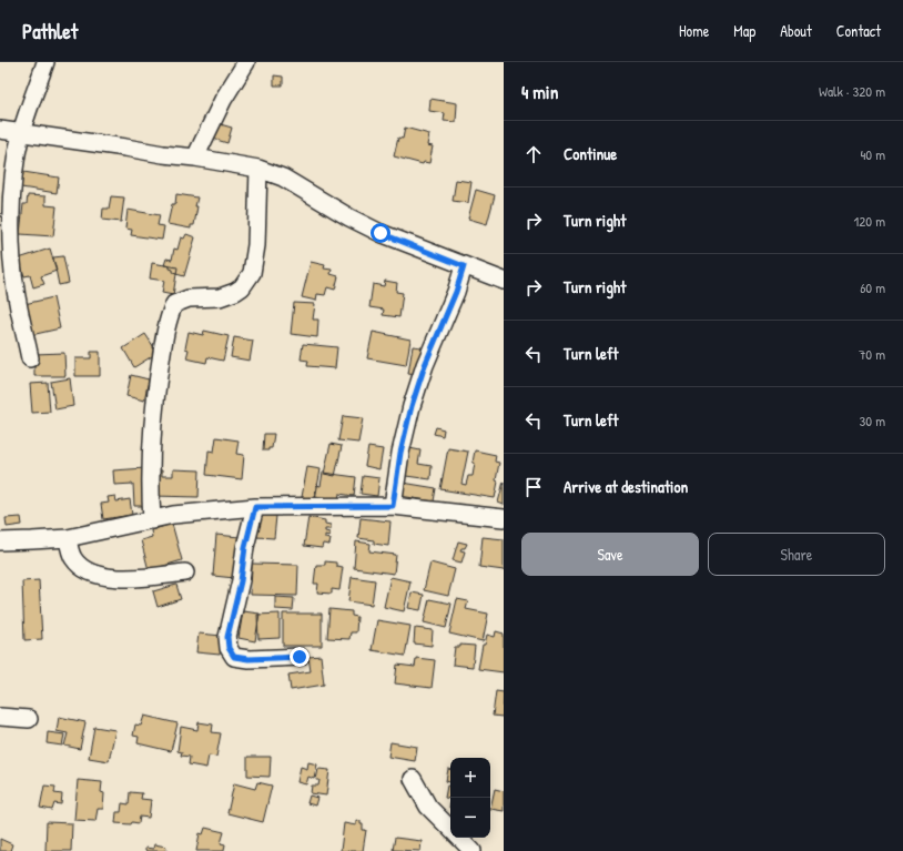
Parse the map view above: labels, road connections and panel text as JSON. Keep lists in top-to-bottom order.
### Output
{
  "page": {
    "header": "Pathlet",
    "nav": [
      "Home",
      "Map",
      "About",
      "Contact"
    ],
    "heading": ["4 min", "Walk · 320 m"],
    "list": [
      ["Continue", "40 m"],
      ["Turn right", "120 m"],
      ["Turn right", "60 m"],
      ["Turn left", "70 m"],
      ["Turn left", "30 m"],
      "Arrive at destination"
    ],
    "buttons": ["Save", "Share"],
    "map_buttons": ["+", "−"]
  }
}
